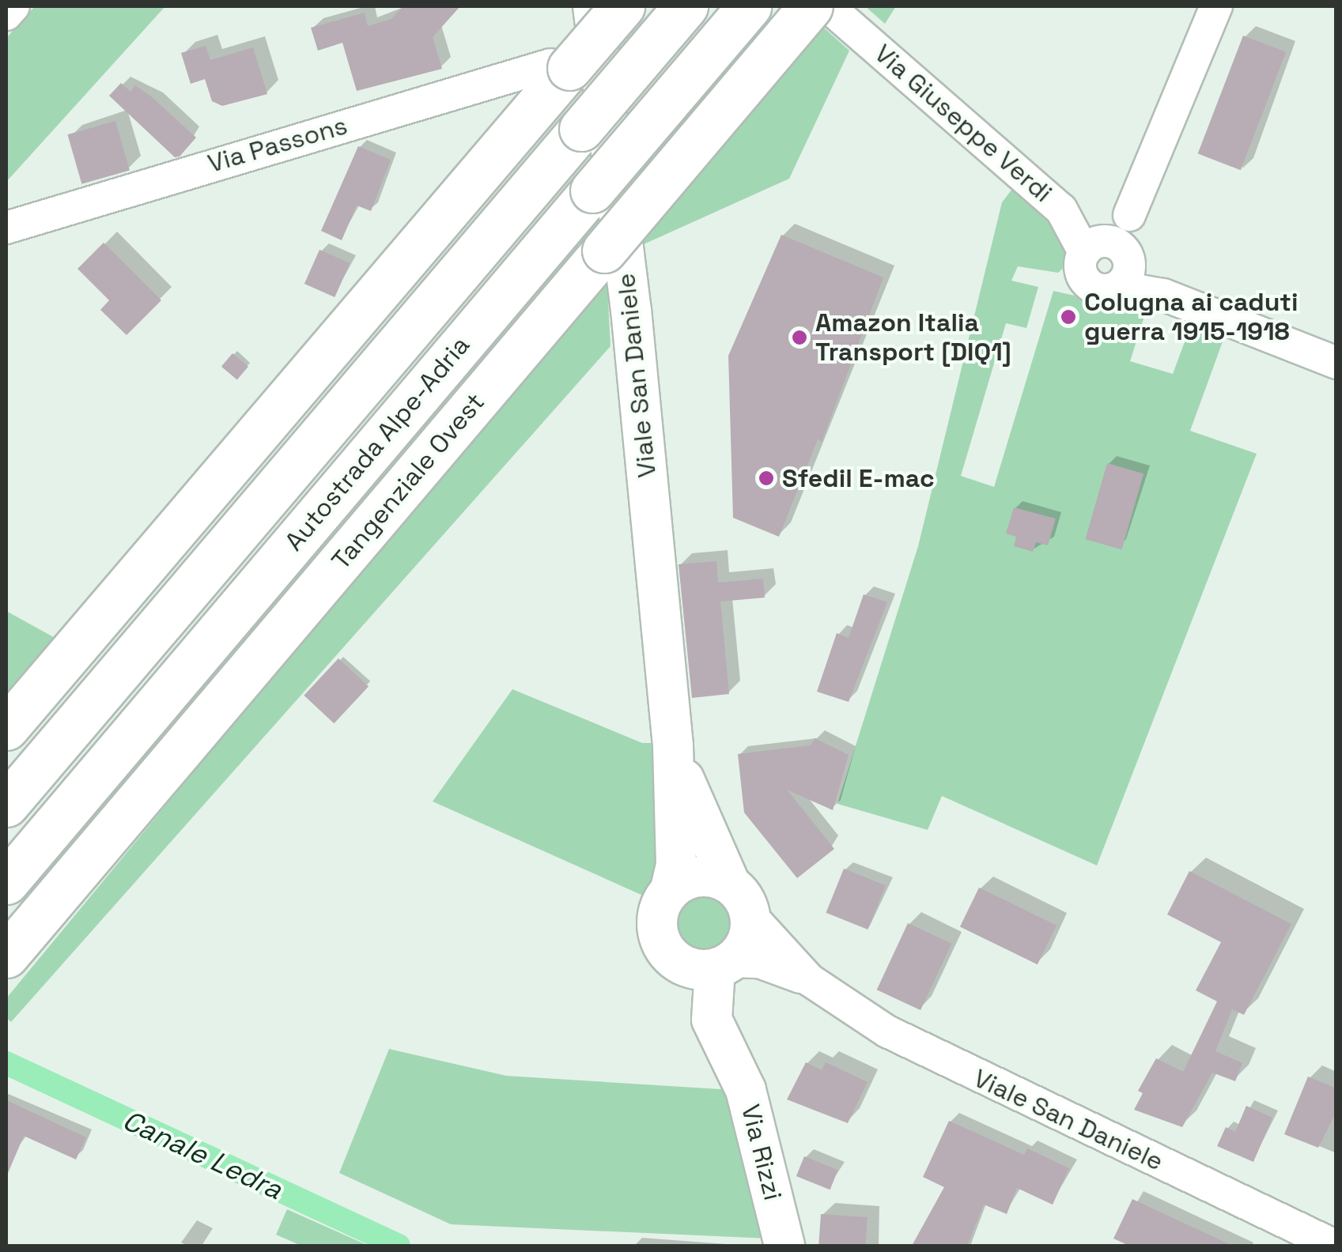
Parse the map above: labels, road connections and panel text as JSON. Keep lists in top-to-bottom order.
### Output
{
  "streets": {
    "highway": ["Autostrada Alpe-Adria", "Tangenziale Ovest"],
    "main road": ["Viale San Daniele", "Via Rizzi"],
    "street": ["Via Giuseppe Verdi", "Via Passons"]
  },
  "crossings": [
    ["Viale San Daniele", "Via Rizzi"]
  ],
  "water": ["Canale Ledra"],
  "places": ["Colugna ai caduti guerra 1915-1918", "Amazon Italia Transport [DIQ1]", "Sfedil E-mac"]
}
